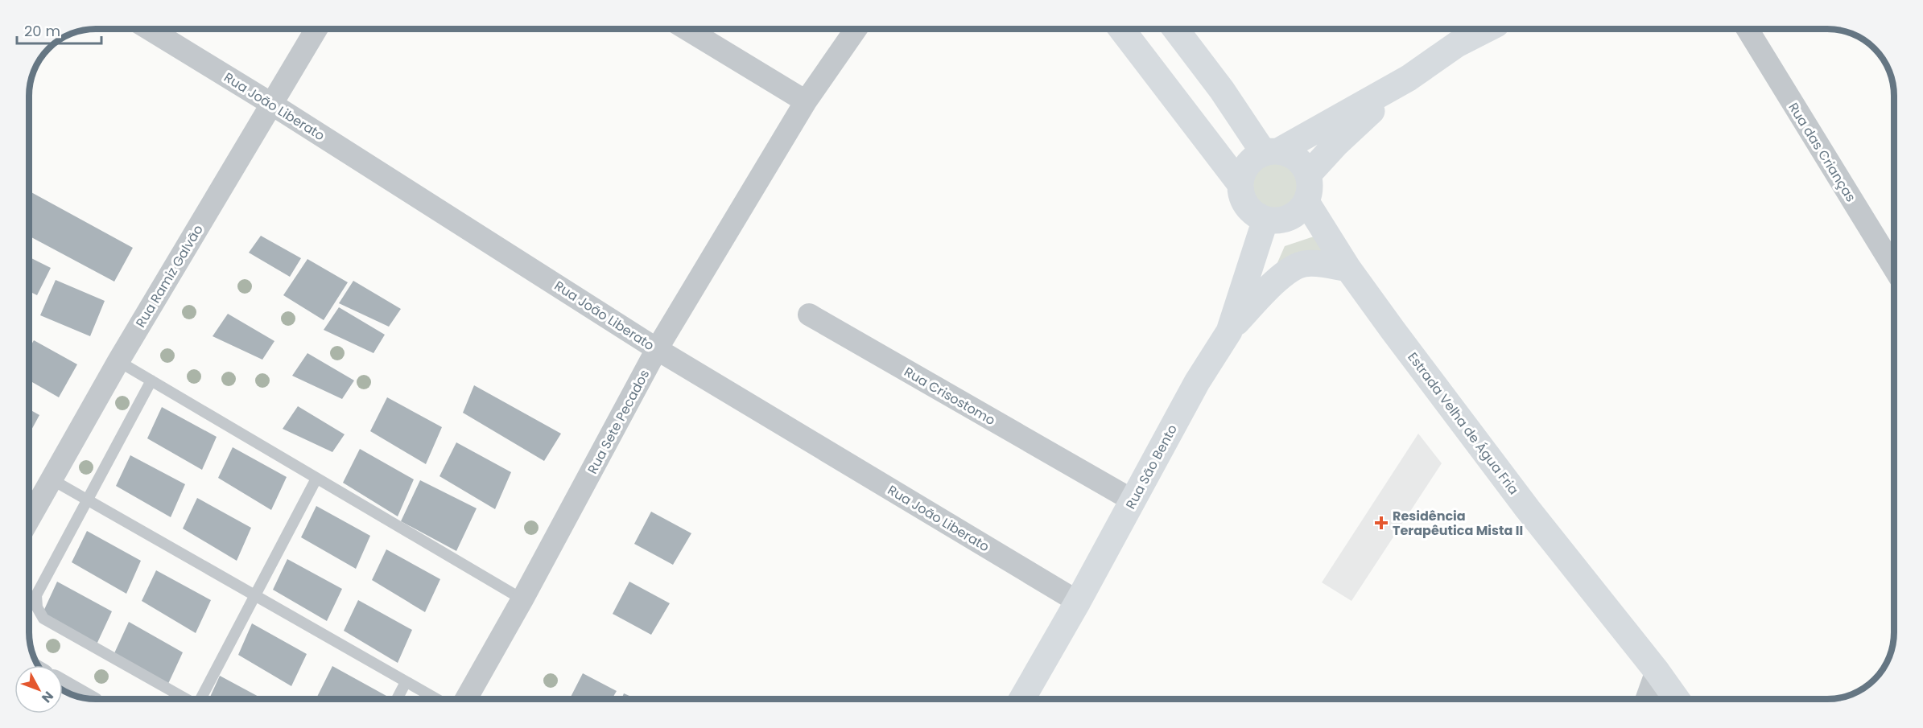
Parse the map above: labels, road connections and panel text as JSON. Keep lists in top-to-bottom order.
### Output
{
  "streets": {
    "main road": ["Estrada Velha de Água Fria", "Rua São Bento"],
    "street": [
      "Rua João Liberato",
      "Rua das Crianças",
      "Rua Ramiz Galvão",
      "Rua Crisostomo",
      "Rua Sete Pecados"
    ]
  },
  "crossings": [
    ["Rua João Liberato", "Rua Ramiz Galvão"],
    ["Rua João Liberato", "Rua Sete Pecados"],
    ["Rua João Liberato", "Rua São Bento"],
    ["Rua Crisostomo", "Rua São Bento"],
    ["Estrada Velha de Água Fria", "Rua São Bento"]
  ],
  "places": {
    "health": ["Residência Terapêutica Mista II"]
  },
  "scale_bar": "20 m",
  "north": "bottom right"
}
